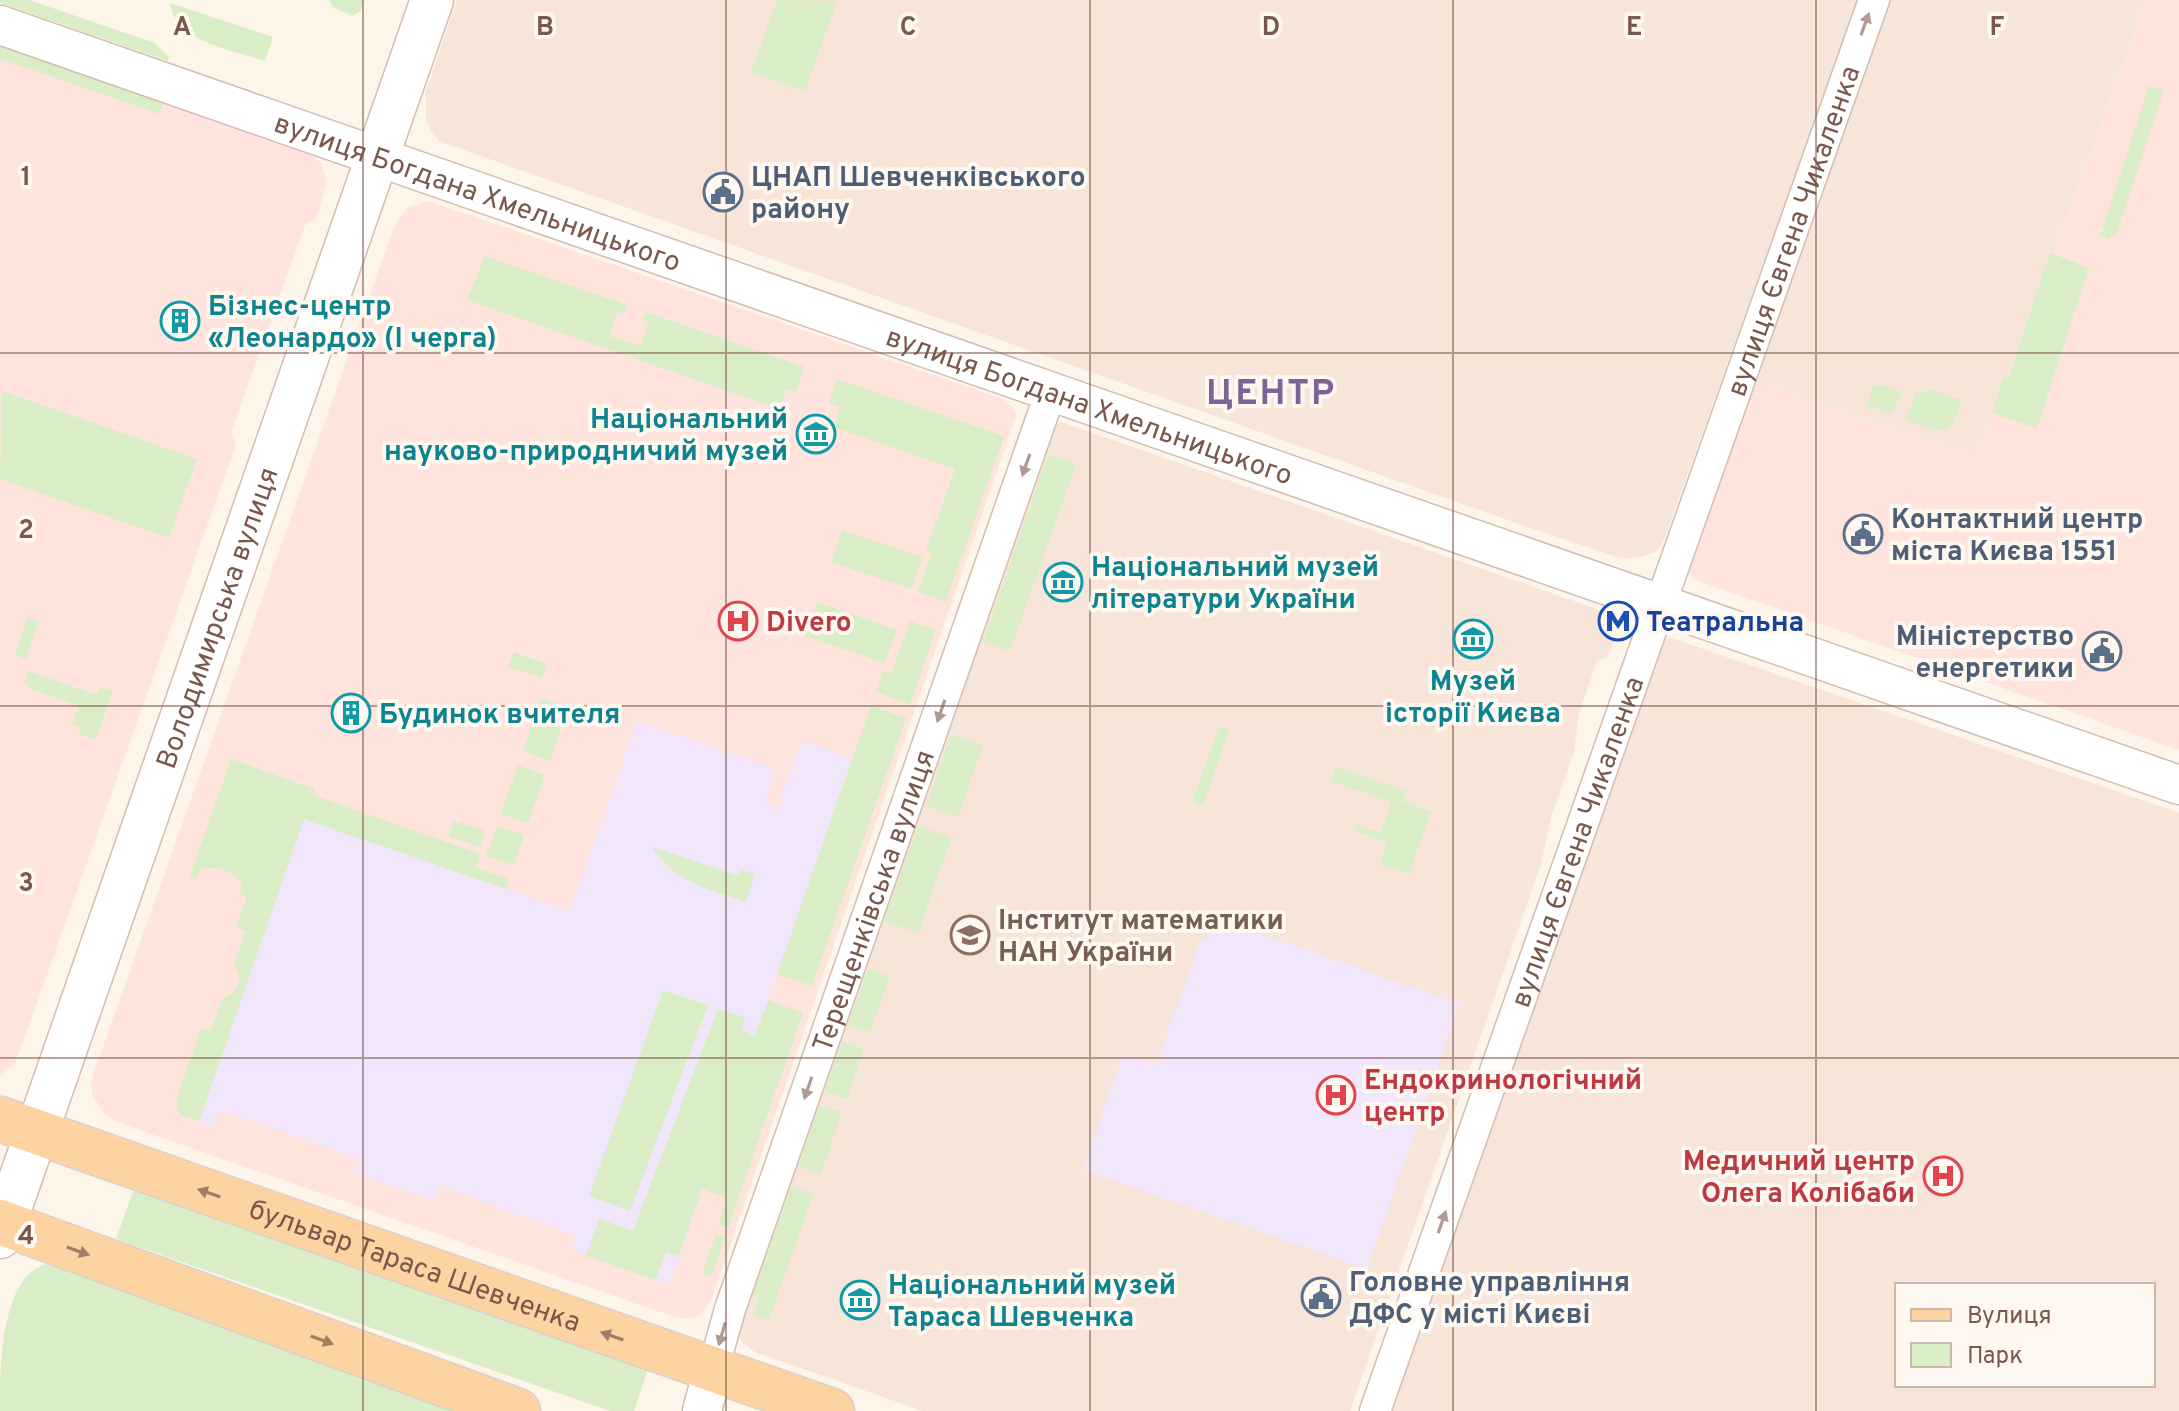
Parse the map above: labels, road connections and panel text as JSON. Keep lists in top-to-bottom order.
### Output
{
  "streets": {
    "main road": ["Володимирська вулиця", "бульвар Тараса Шевченка"],
    "street": ["вулиця Богдана Хмельницького", "вулиця Євгена Чикаленка", "Терещенківська вулиця"]
  },
  "crossings": [
    ["вулиця Богдана Хмельницького", "вулиця Євгена Чикаленка"],
    ["вулиця Богдана Хмельницького", "Володимирська вулиця"],
    ["вулиця Богдана Хмельницького", "Терещенківська вулиця"],
    ["Володимирська вулиця", "бульвар Тараса Шевченка"],
    ["Терещенківська вулиця", "бульвар Тараса Шевченка"]
  ],
  "one_way": ["вулиця Євгена Чикаленка", "Терещенківська вулиця"],
  "districts": ["ЦЕНТР"],
  "places": {
    "public building": [
      "ЦНАП Шевченківського району",
      "Контактний центр міста Києва 1551",
      "Міністерство енергетики",
      "Головне управління ДФС у місті Києві"
    ],
    "building": ["Бізнес-центр «Леонардо» (I черга)", "Будинок вчителя"],
    "museum": [
      "Національний науково-природничий музей",
      "Національний музей літератури України",
      "Музей історії Києва",
      "Національний музей Тараса Шевченка"
    ],
    "hospital": ["Divero", "Ендокринологічний центр", "Медичний центр Олега Колібаби"],
    "metro station": ["Театральна"],
    "school or university": ["Інститут математики НАН України"]
  },
  "legend": ["Вулиця", "Парк"],
  "grid": {
    "columns": [
      "A",
      "B",
      "C",
      "D",
      "E",
      "F"
    ],
    "rows": [
      "1",
      "2",
      "3",
      "4"
    ]
  }
}
